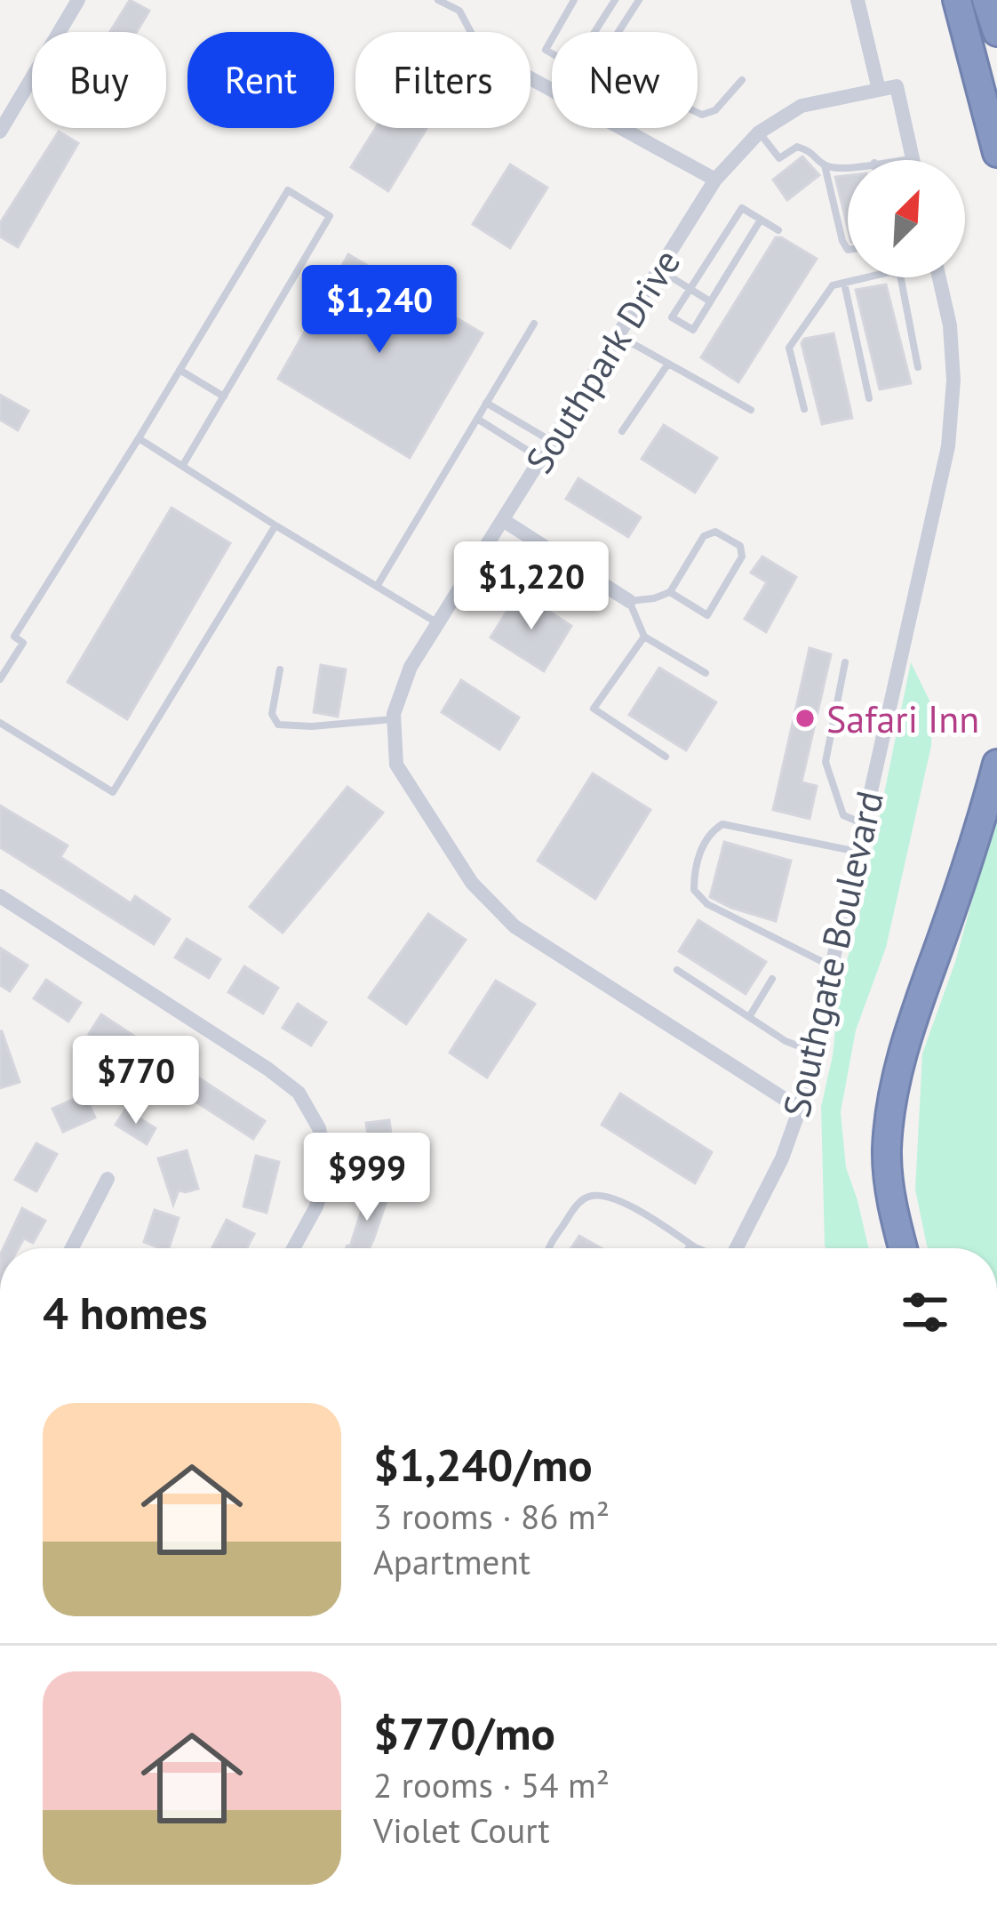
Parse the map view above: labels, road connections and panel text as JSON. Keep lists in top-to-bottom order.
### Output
{
  "streets": {
    "street": ["Southpark Drive", "Southgate Boulevard"]
  },
  "crossings": [
    ["Southpark Drive", "Southgate Boulevard"]
  ],
  "places": ["Safari Inn"],
  "north": "top right",
  "page": {
    "chip": [
      "Buy",
      "Rent",
      "Filters",
      "New"
    ],
    "price": [
      "$1,240",
      "$1,220",
      "$770",
      "$999"
    ],
    "heading": "4 homes",
    "list": [
      {
        "name": "$1,240/mo",
        "note": "3 rooms · 86 m² · Apartment"
      },
      {
        "name": "$770/mo",
        "note": "2 rooms · 54 m² · Violet Court"
      }
    ]
  }
}
